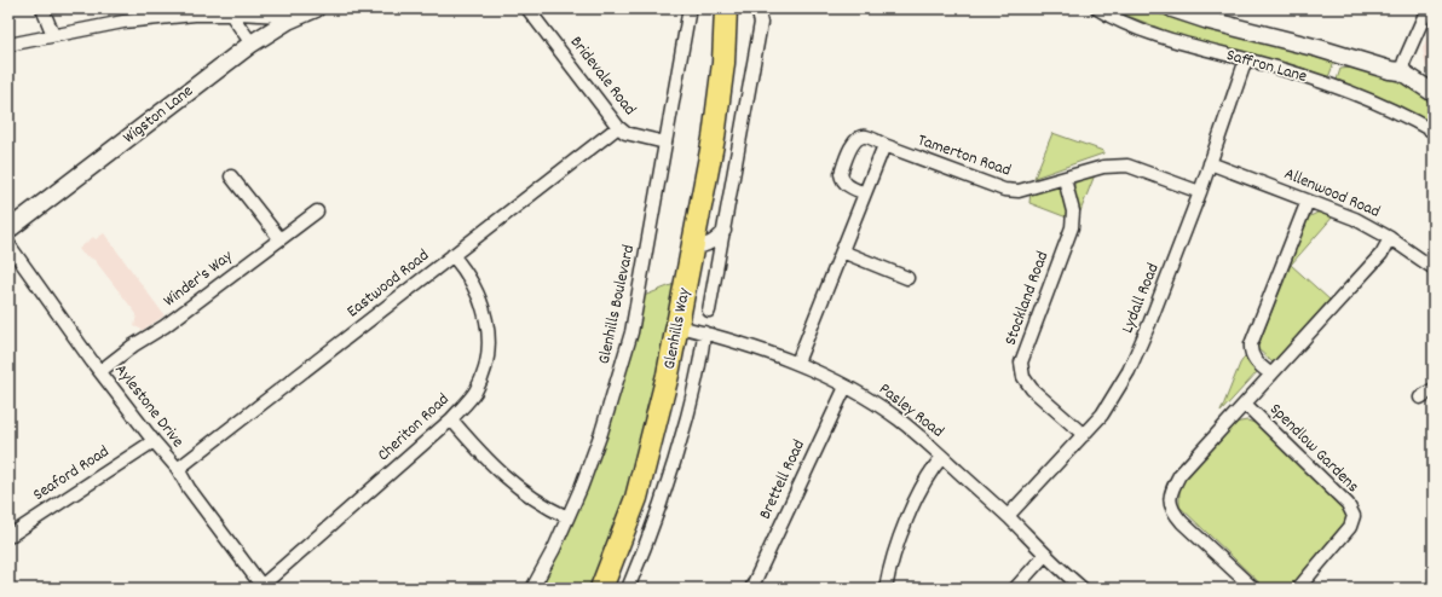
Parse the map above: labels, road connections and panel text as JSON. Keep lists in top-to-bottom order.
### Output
{
  "streets": {
    "highway": ["Glenhills Way"],
    "street": [
      "Saffron Lane",
      "Bridevale Road",
      "Wigston Lane",
      "Tamerton Road",
      "Allenwood Road",
      "Winder's Way",
      "Eastwood Road",
      "Stockland Road",
      "Lydall Road",
      "Glenhills Boulevard",
      "Aylestone Drive",
      "Pasley Road",
      "Cheriton Road",
      "Spendlow Gardens",
      "Seaford Road",
      "Brettell Road"
    ]
  },
  "crossings": [
    ["Saffron Lane", "Lydall Road"],
    ["Bridevale Road", "Eastwood Road"],
    ["Bridevale Road", "Glenhills Boulevard"],
    ["Tamerton Road", "Stockland Road"],
    ["Tamerton Road", "Lydall Road"],
    ["Allenwood Road", "Lydall Road"],
    ["Allenwood Road", "Spendlow Gardens"],
    ["Winder's Way", "Aylestone Drive"],
    ["Eastwood Road", "Aylestone Drive"],
    ["Eastwood Road", "Cheriton Road"],
    ["Stockland Road", "Lydall Road"],
    ["Lydall Road", "Pasley Road"],
    ["Glenhills Way", "Pasley Road"],
    ["Aylestone Drive", "Cheriton Road"],
    ["Aylestone Drive", "Seaford Road"],
    ["Pasley Road", "Brettell Road"]
  ]
}
